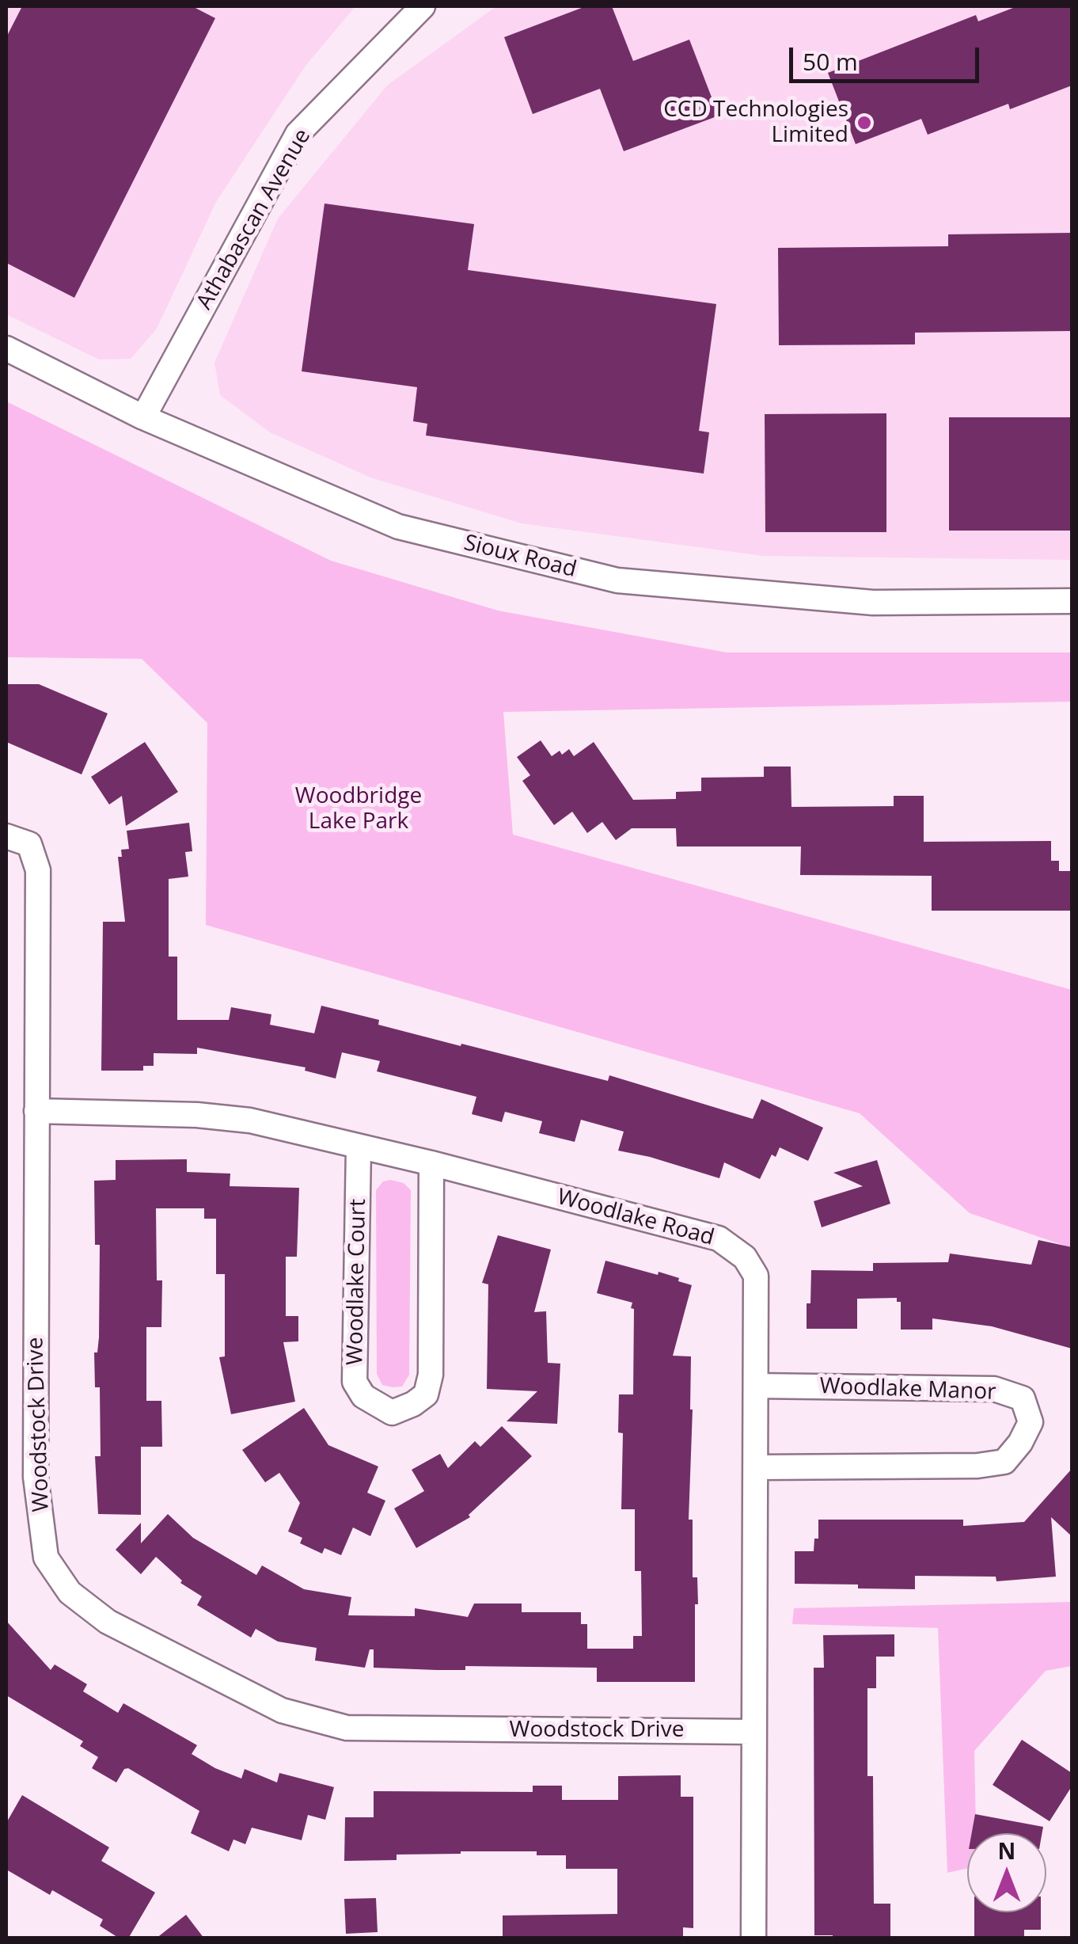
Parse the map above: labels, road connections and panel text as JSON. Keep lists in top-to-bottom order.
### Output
{
  "streets": {
    "street": [
      "Athabascan Avenue",
      "Sioux Road",
      "Woodlake Road",
      "Woodlake Court",
      "Woodlake Manor",
      "Woodstock Drive"
    ]
  },
  "crossings": [
    ["Athabascan Avenue", "Sioux Road"],
    ["Woodlake Road", "Woodlake Court"],
    ["Woodlake Road", "Woodlake Manor"],
    ["Woodlake Road", "Woodstock Drive"]
  ],
  "parks": ["Woodbridge Lake Park"],
  "places": ["CCD Technologies Limited"],
  "scale_bar": "50 m",
  "north": "top"
}
